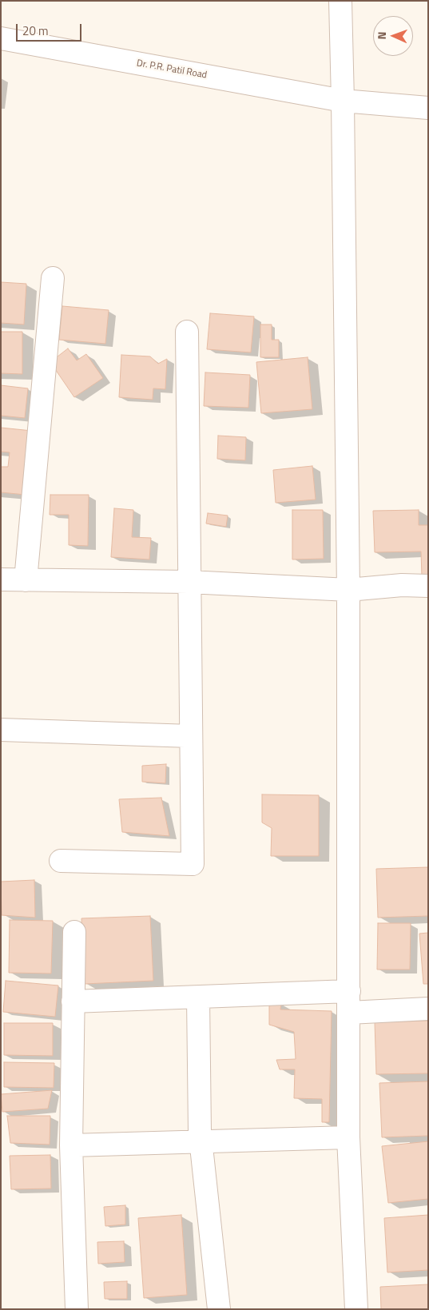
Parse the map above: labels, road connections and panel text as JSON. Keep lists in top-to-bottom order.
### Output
{
  "streets": {
    "street": ["Dr. P.R. Patil Road"]
  },
  "scale_bar": "20 m",
  "north": "left"
}
